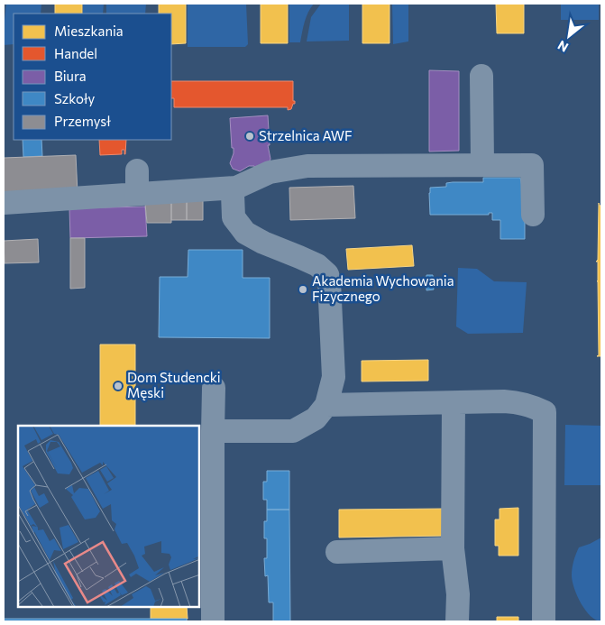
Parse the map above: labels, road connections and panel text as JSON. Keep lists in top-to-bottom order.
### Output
{
  "places": ["Strzelnica AWF", "Akademia Wychowania Fizycznego", "Dom Studencki Męski"],
  "legend": [
    "Mieszkania",
    "Handel",
    "Biura",
    "Szkoły",
    "Przemysł"
  ],
  "north": "bottom left"
}
